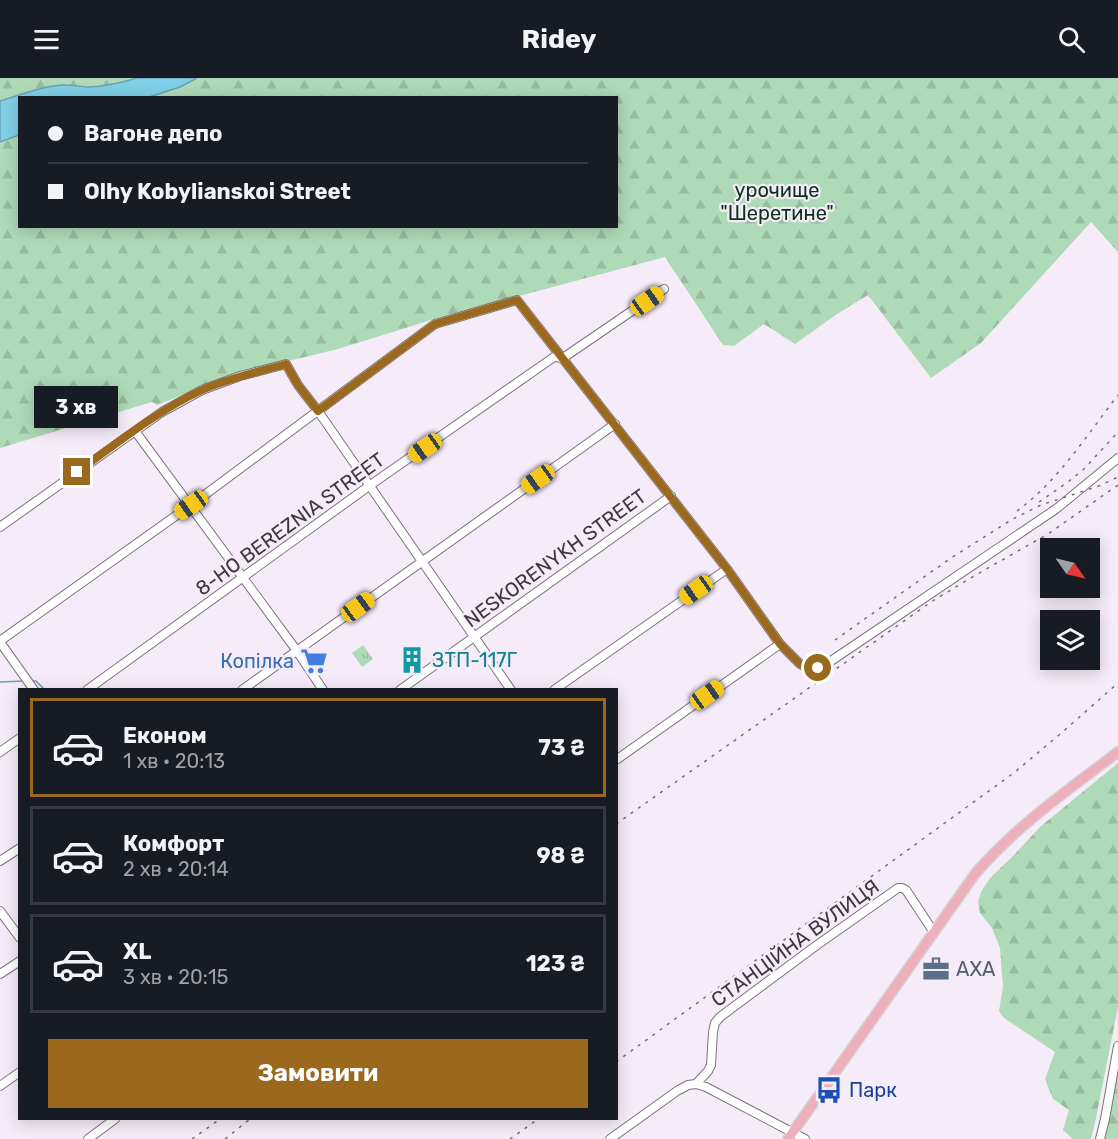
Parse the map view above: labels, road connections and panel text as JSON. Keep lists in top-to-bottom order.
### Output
{
  "streets": {
    "street": ["8-HO BEREZNIA STREET", "NESKORENYKH STREET", "СТАНЦІЙНА ВУЛИЦЯ"]
  },
  "parks": ["урочище \"Шеретине\""],
  "places": {
    "building": ["ЗТП-117Г"],
    "supermarket": ["Копілка"],
    "office": ["AXA"],
    "bus stop": ["Парк"]
  },
  "north": "bottom right",
  "page": {
    "header": "Ridey",
    "banner": ["Вагоне депо", "Olhy Kobylianskoi Street"],
    "bubble": "3 хв",
    "list": [
      {
        "name": "Економ",
        "note": "1 хв · 20:13",
        "value": "73 ₴"
      },
      {
        "name": "Комфорт",
        "note": "2 хв · 20:14",
        "value": "98 ₴"
      },
      {
        "name": "XL",
        "note": "3 хв · 20:15",
        "value": "123 ₴"
      }
    ],
    "buttons": "Замовити"
  }
}
